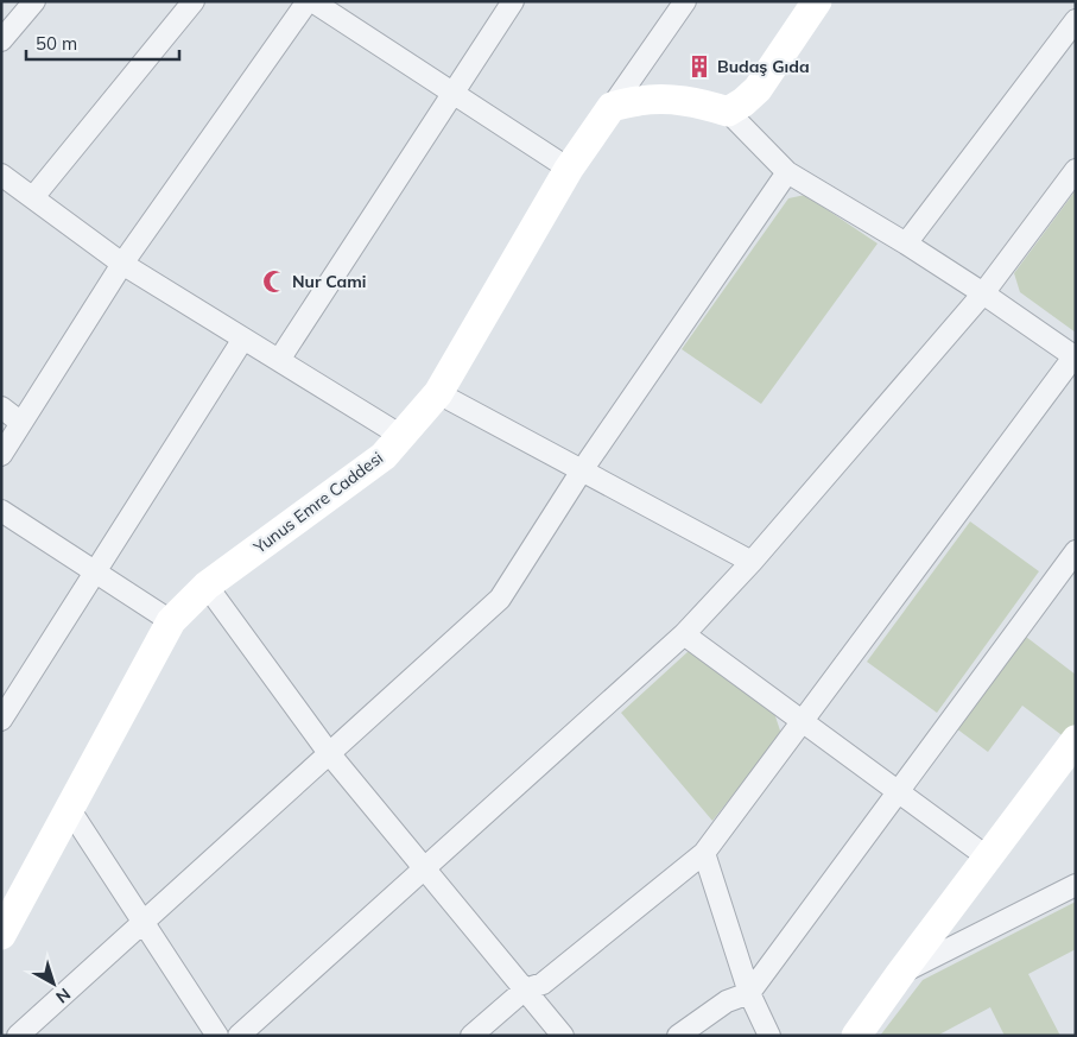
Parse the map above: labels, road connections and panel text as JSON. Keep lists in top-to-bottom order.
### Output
{
  "streets": {
    "street": ["Yunus Emre Caddesi"]
  },
  "places": {
    "building": ["Budaş Gıda"],
    "mosque": ["Nur Cami"]
  },
  "scale_bar": "50 m",
  "north": "bottom right"
}
